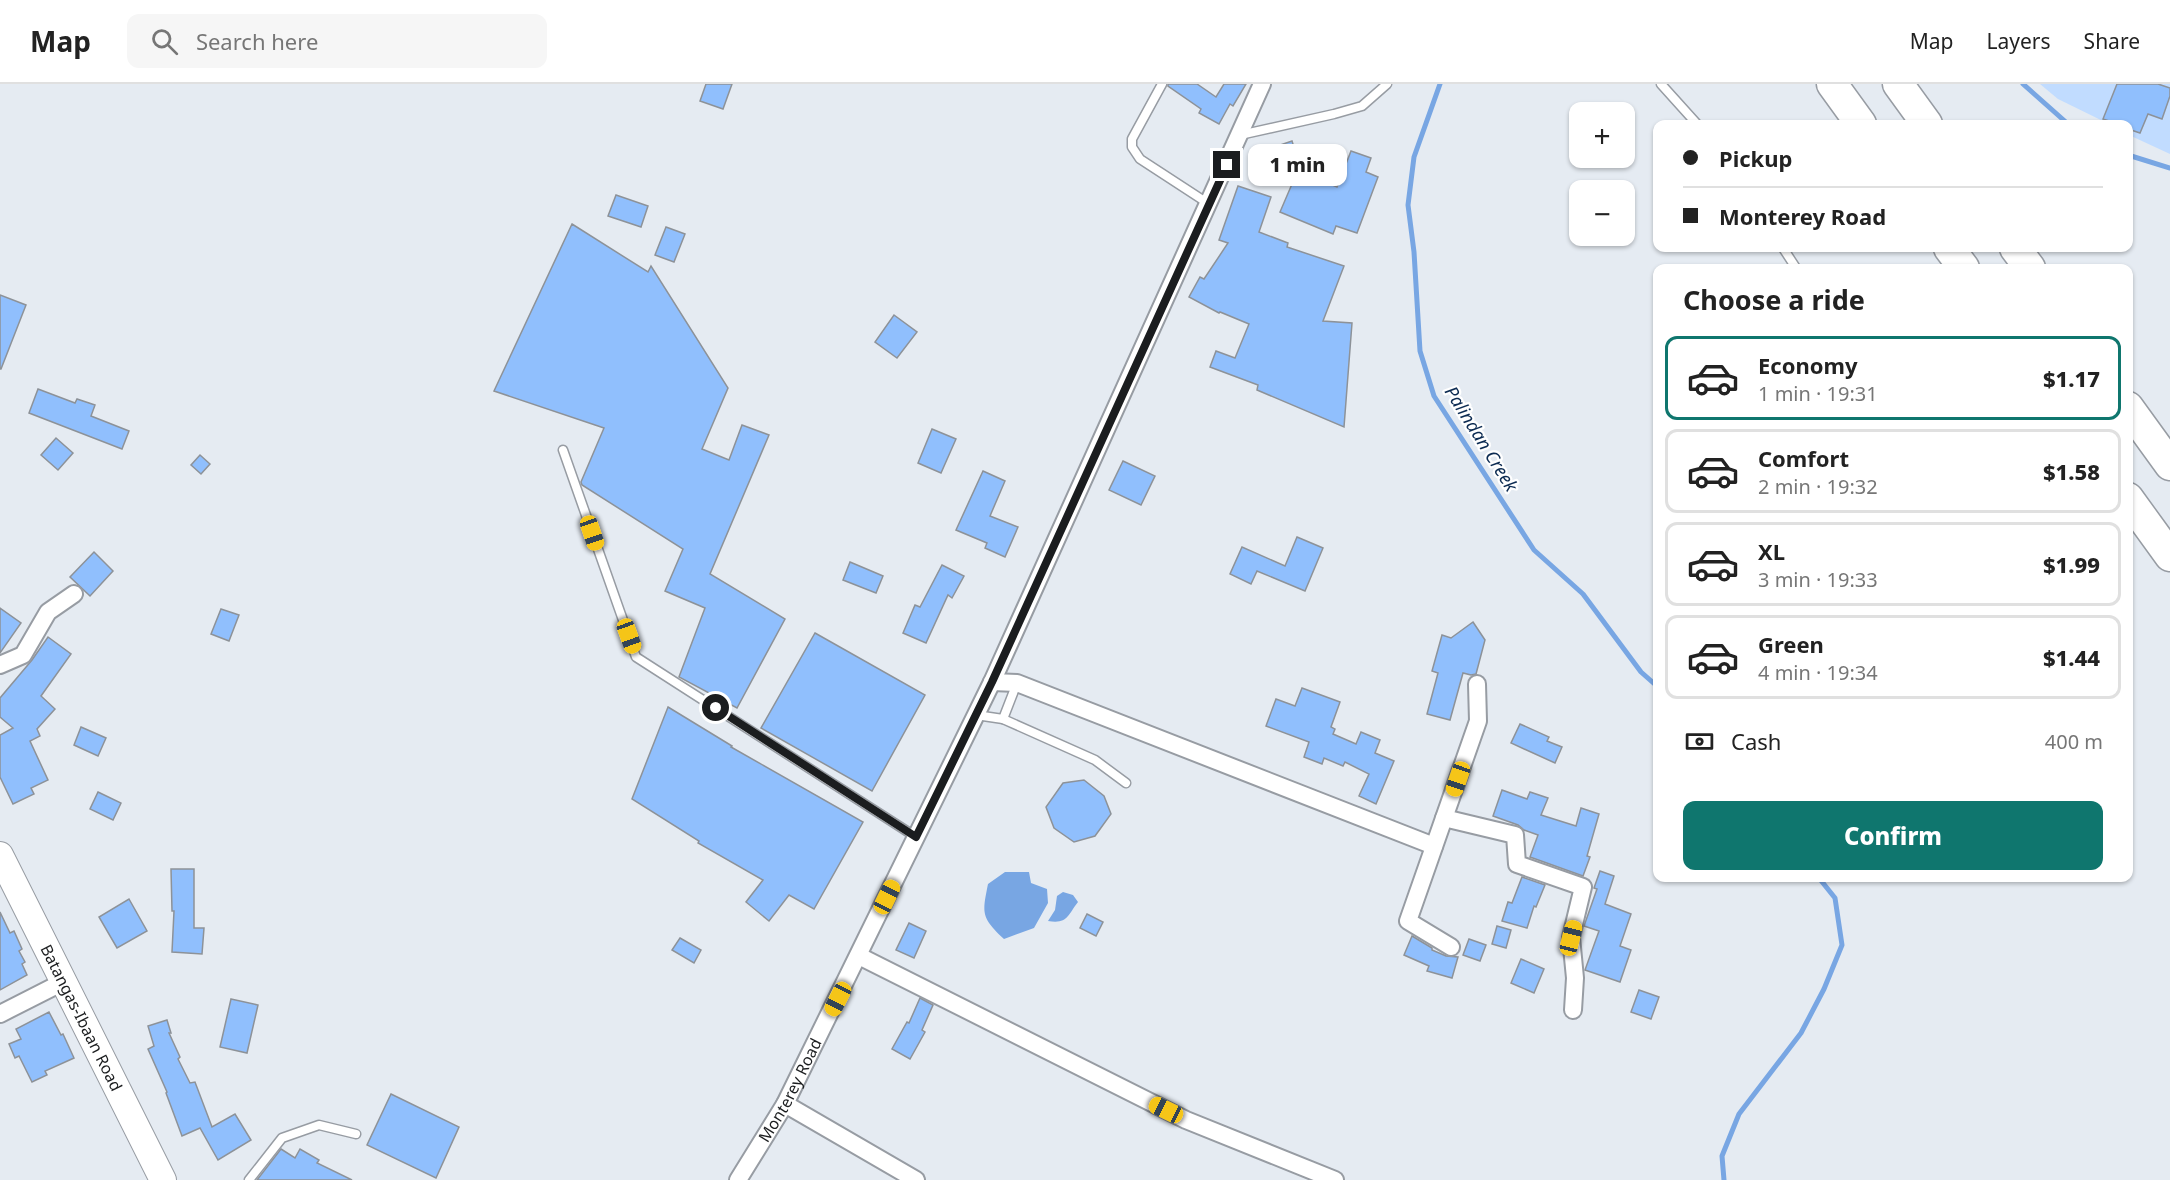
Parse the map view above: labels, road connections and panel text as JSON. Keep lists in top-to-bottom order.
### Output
{
  "streets": {
    "main road": ["Batangas-Ibaan Road"],
    "street": ["Monterey Road"]
  },
  "water": ["Palindan Creek"],
  "page": {
    "header": "Map",
    "search": "Search here",
    "nav": ["Map", "Layers", "Share"],
    "map_buttons": ["+", "−"],
    "banner": ["Pickup", "Monterey Road"],
    "bubble": "1 min",
    "heading": "Choose a ride",
    "list": [
      {
        "name": "Economy",
        "note": "1 min · 19:31",
        "value": "$1.17"
      },
      {
        "name": "Comfort",
        "note": "2 min · 19:32",
        "value": "$1.58"
      },
      {
        "name": "XL",
        "note": "3 min · 19:33",
        "value": "$1.99"
      },
      {
        "name": "Green",
        "note": "4 min · 19:34",
        "value": "$1.44"
      }
    ],
    "pay": ["Cash", "400 m"],
    "buttons": "Confirm"
  }
}
